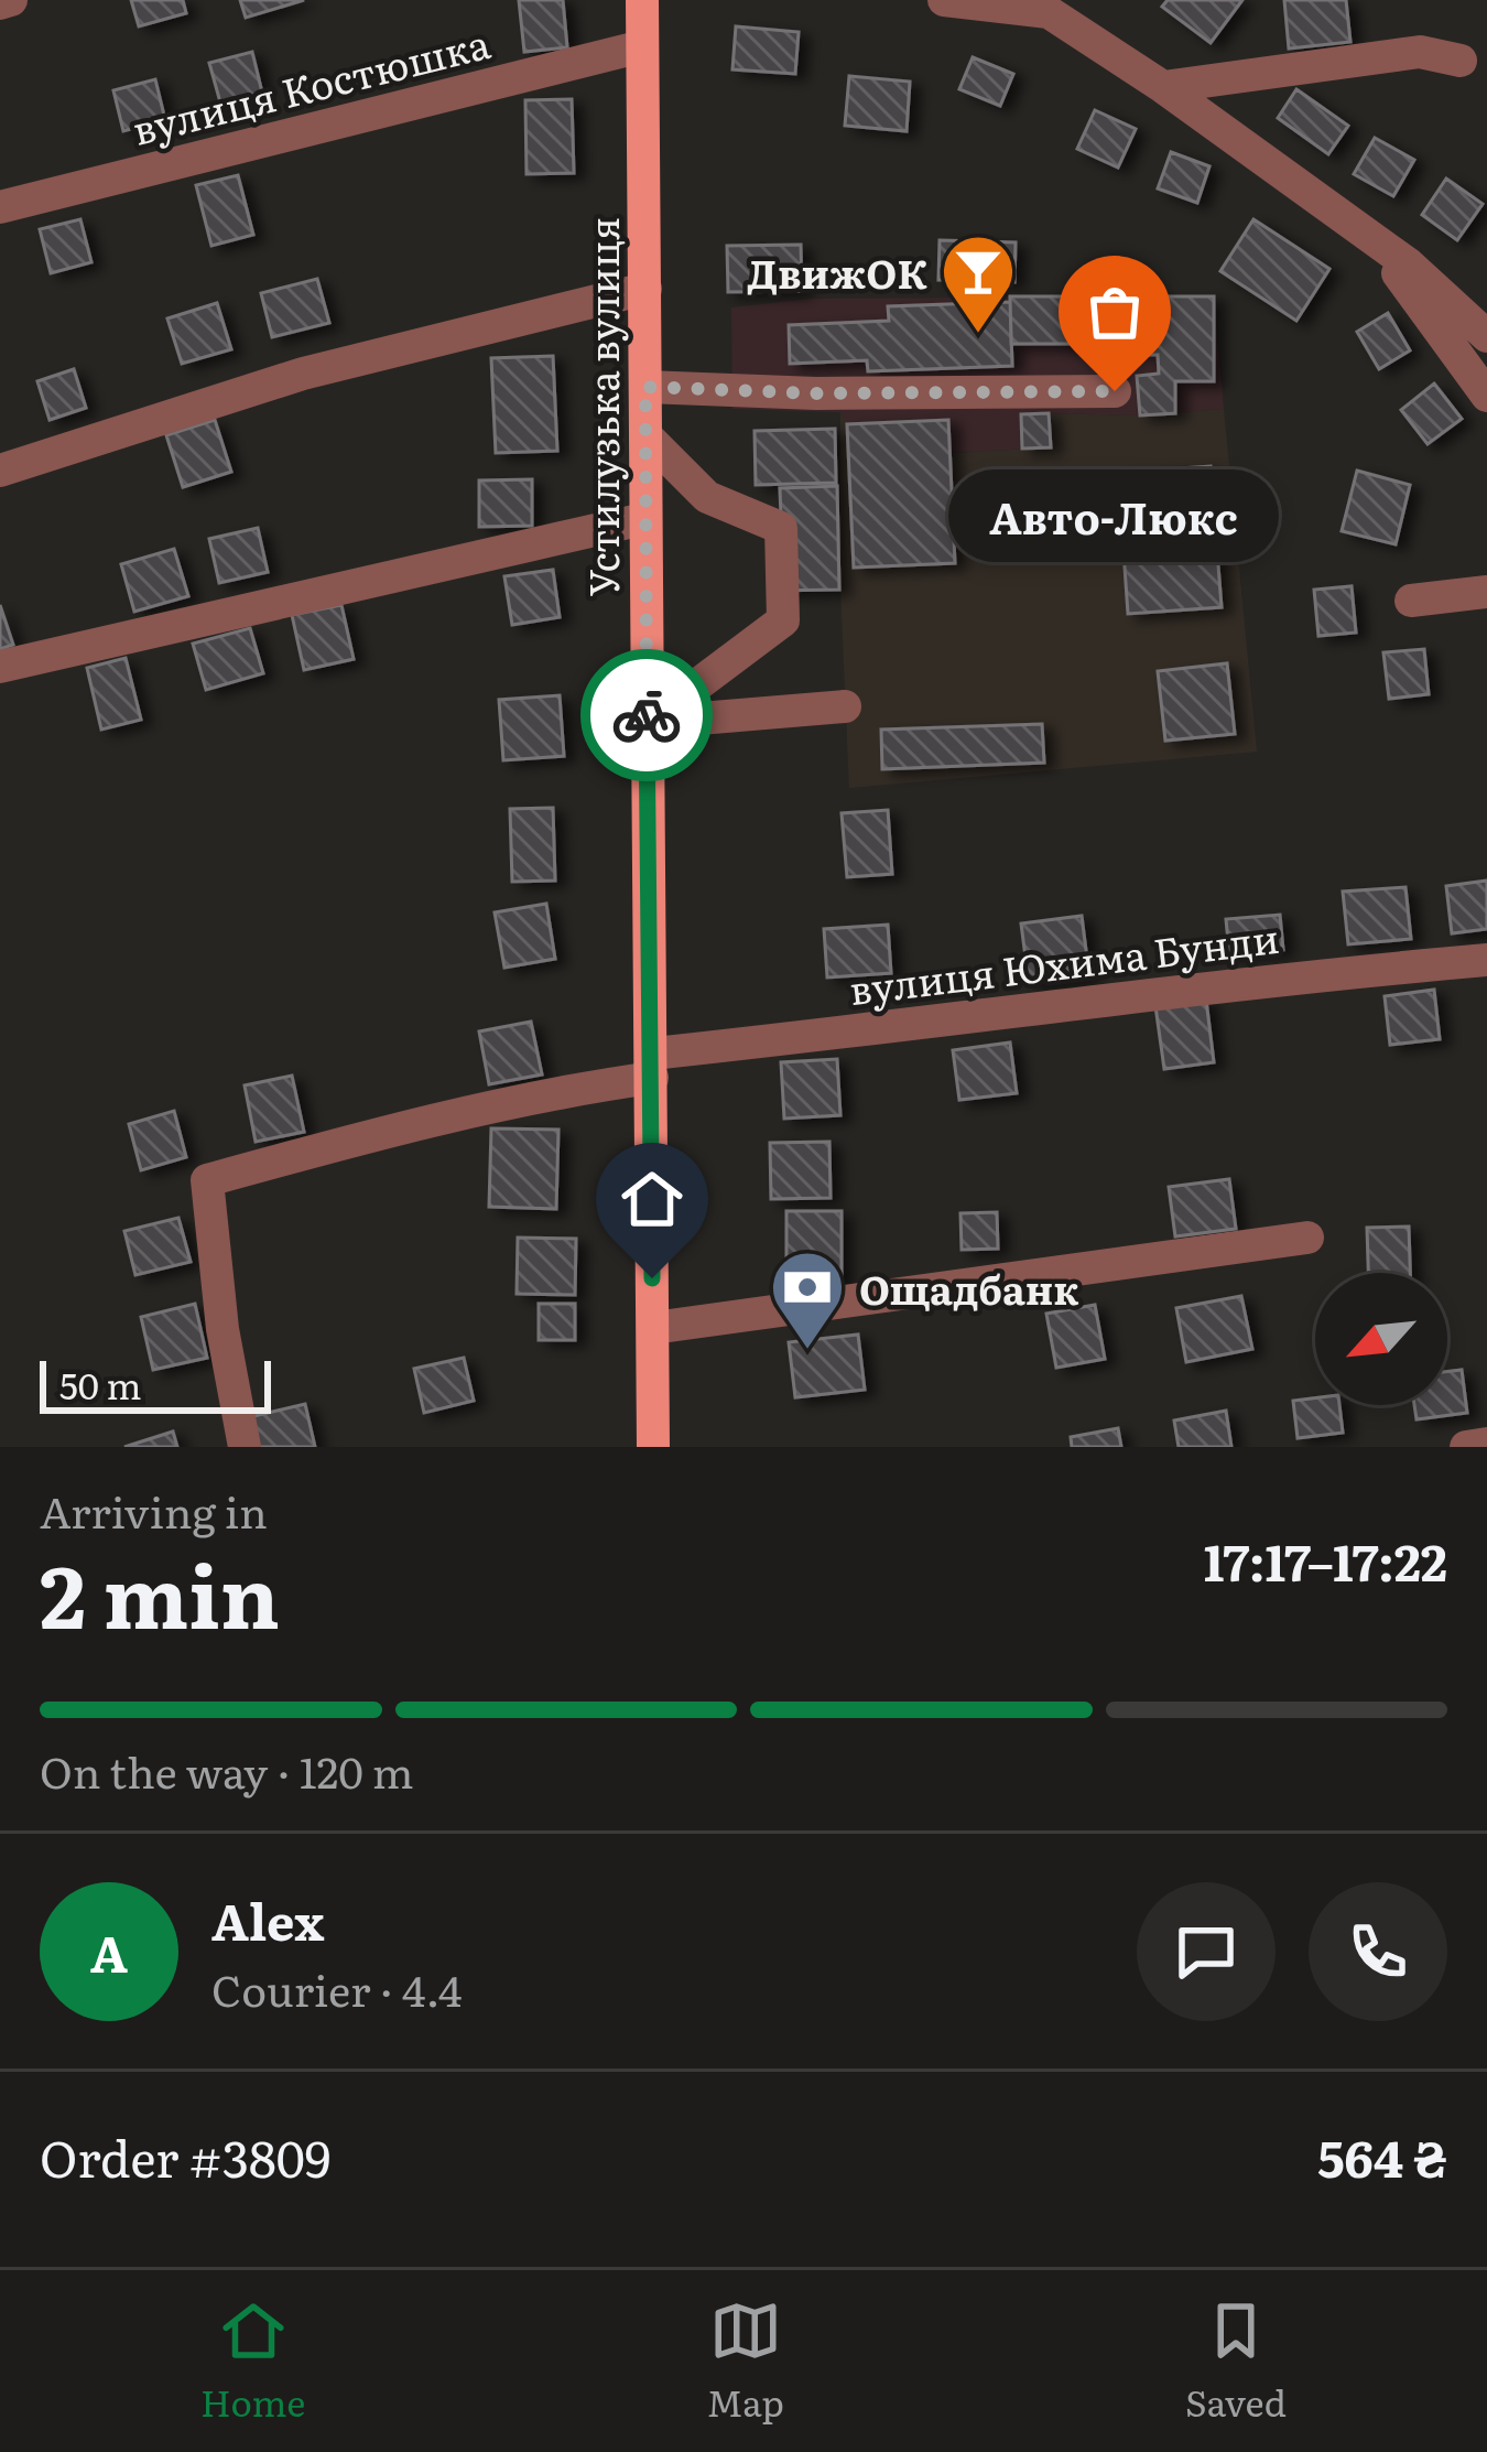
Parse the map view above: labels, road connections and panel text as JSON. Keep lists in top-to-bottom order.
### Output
{
  "streets": {
    "main road": ["Устилузька вулиця"],
    "street": ["вулиця Костюшка", "вулиця Юхима Бунди"]
  },
  "crossings": [
    ["вулиця Костюшка", "Устилузька вулиця"],
    ["Устилузька вулиця", "вулиця Юхима Бунди"]
  ],
  "places": {
    "bar": ["ДвижОК"],
    "other": ["Авто-Люкс"],
    "bank": ["Ощадбанк"]
  },
  "scale_bar": "50 m",
  "north": "bottom left",
  "page": {
    "bubble": "Авто-Люкс",
    "scale": "50 m",
    "heading": ["2 min", "Arriving in", "17:17–17:22"],
    "panel": [
      "Alex",
      "Courier · 4.4",
      "Order #3809",
      "564 ₴"
    ],
    "bar": "On the way · 120 m",
    "round": "A",
    "tabs": ["Home", "Map", "Saved"]
  }
}
